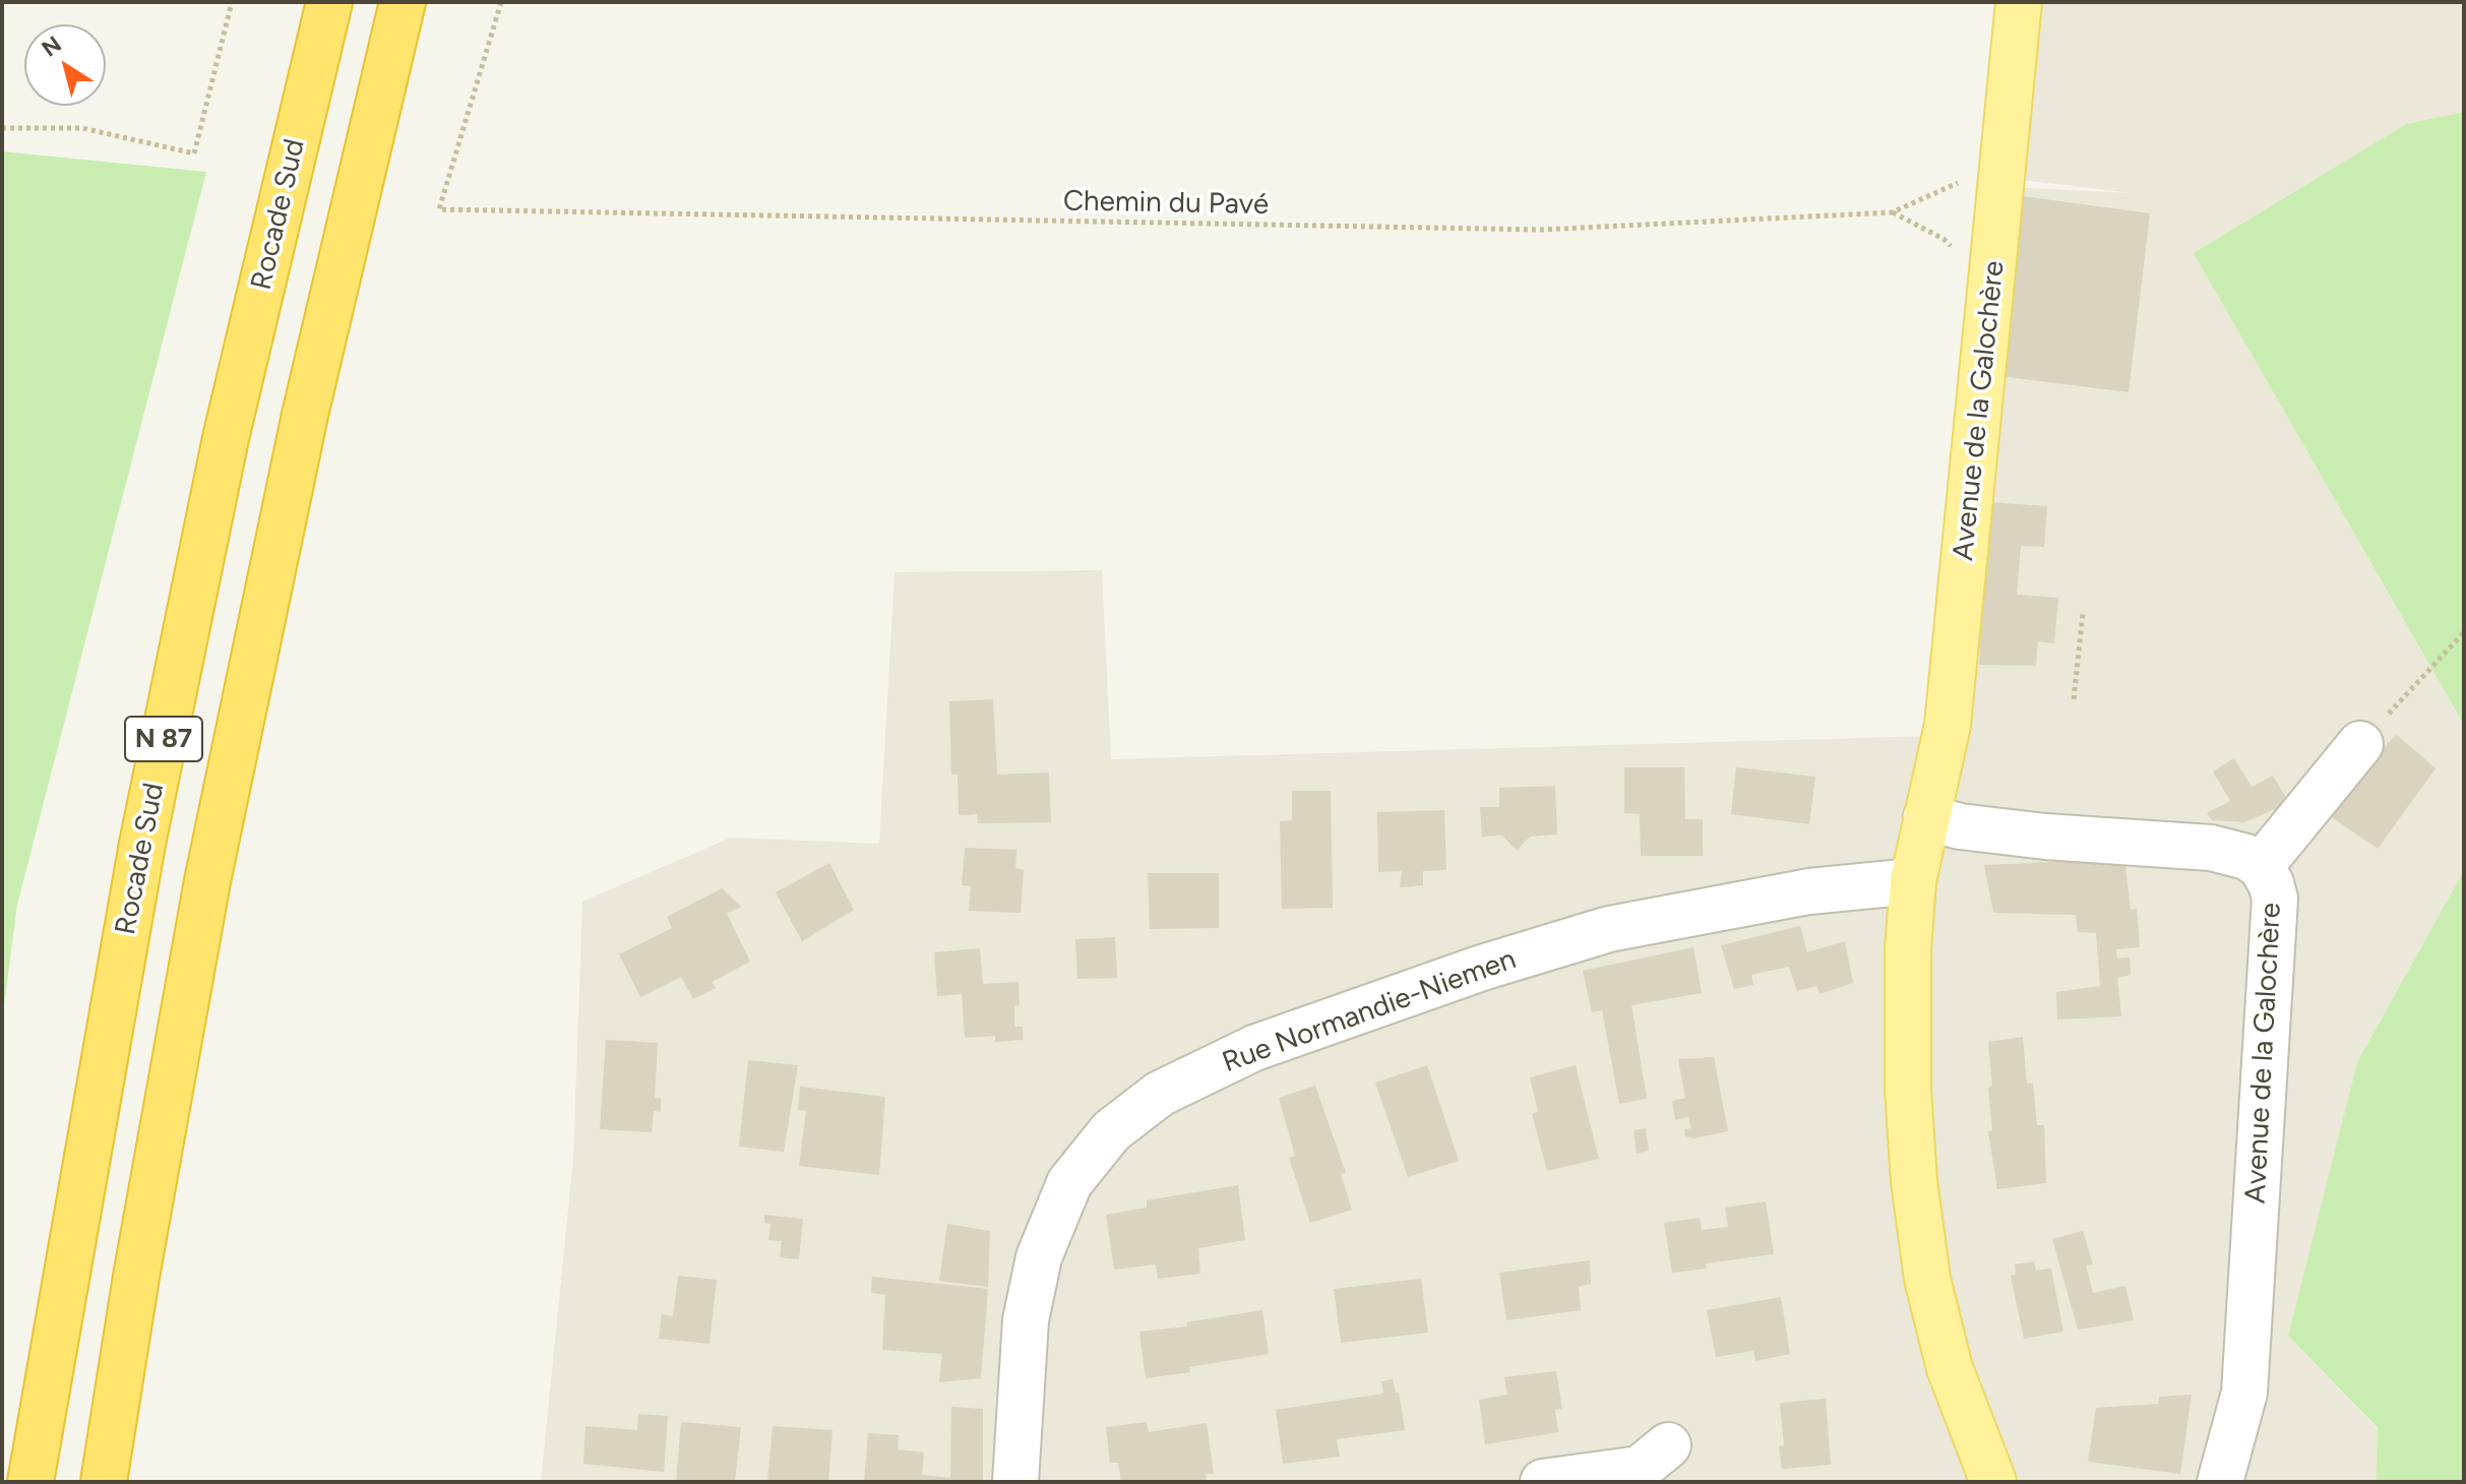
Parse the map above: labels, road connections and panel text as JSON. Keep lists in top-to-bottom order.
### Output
{
  "streets": {
    "highway": ["Rocade Sud", "N 87"],
    "main road": ["Avenue de la Galochère"],
    "street": ["Rue Normandie-Niemen"],
    "path": ["Chemin du Pavé"]
  },
  "crossings": [
    ["Chemin du Pavé", "Avenue de la Galochère"],
    ["Avenue de la Galochère", "Rue Normandie-Niemen"]
  ],
  "north": "top left"
}
